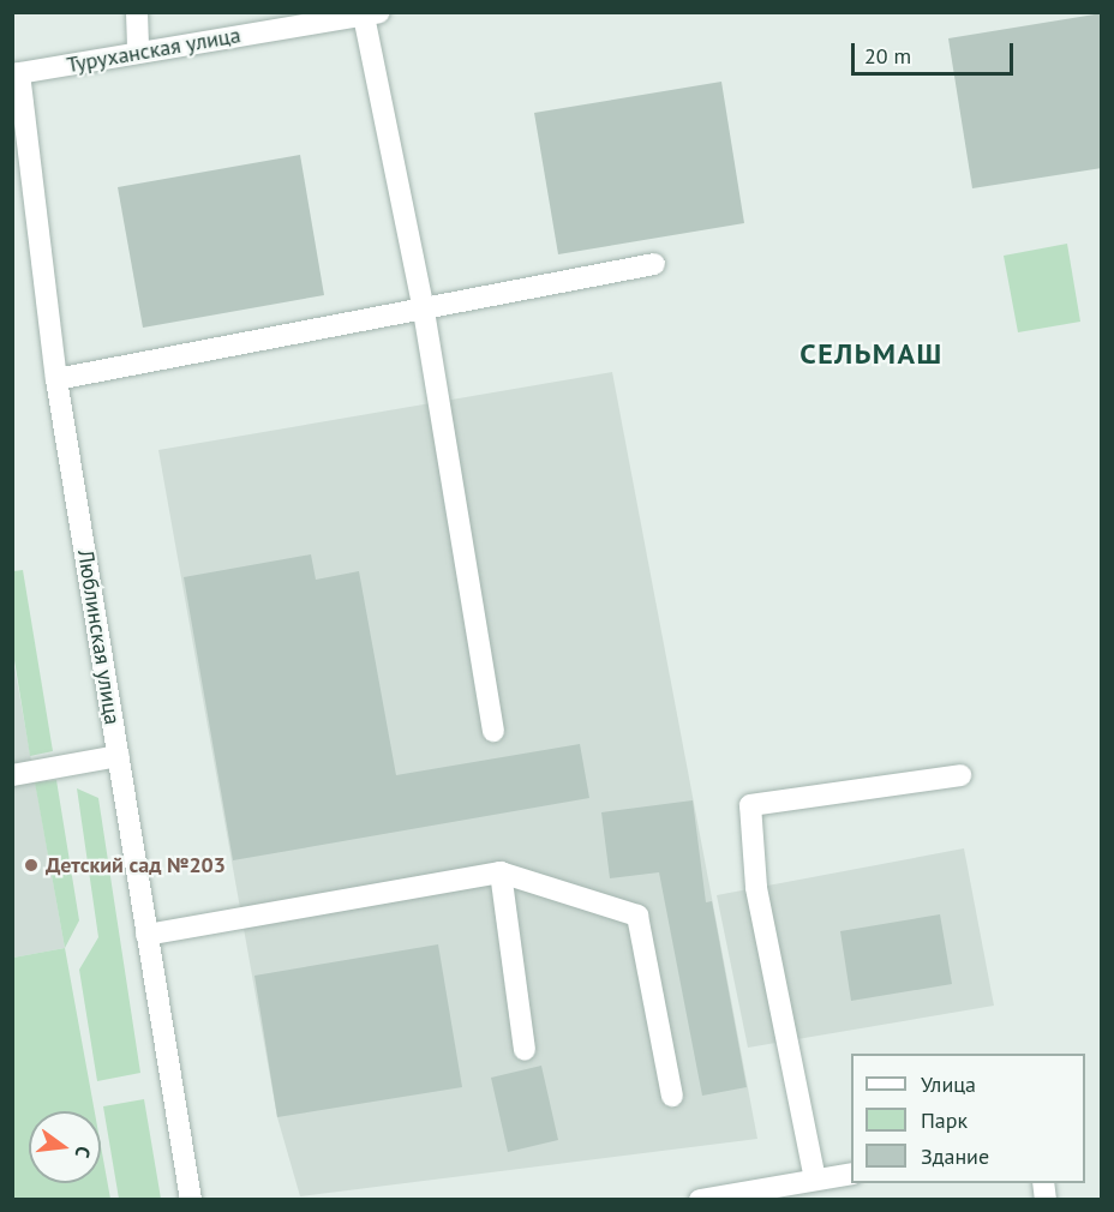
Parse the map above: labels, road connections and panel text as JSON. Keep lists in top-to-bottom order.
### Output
{
  "streets": {
    "street": ["Туруханская улица", "Люблинская улица"]
  },
  "crossings": [
    ["Туруханская улица", "Люблинская улица"]
  ],
  "districts": ["СЕЛЬМАШ"],
  "places": ["Детский сад №203"],
  "legend": ["Улица", "Парк", "Здание"],
  "scale_bar": "20 m",
  "north": "right"
}
